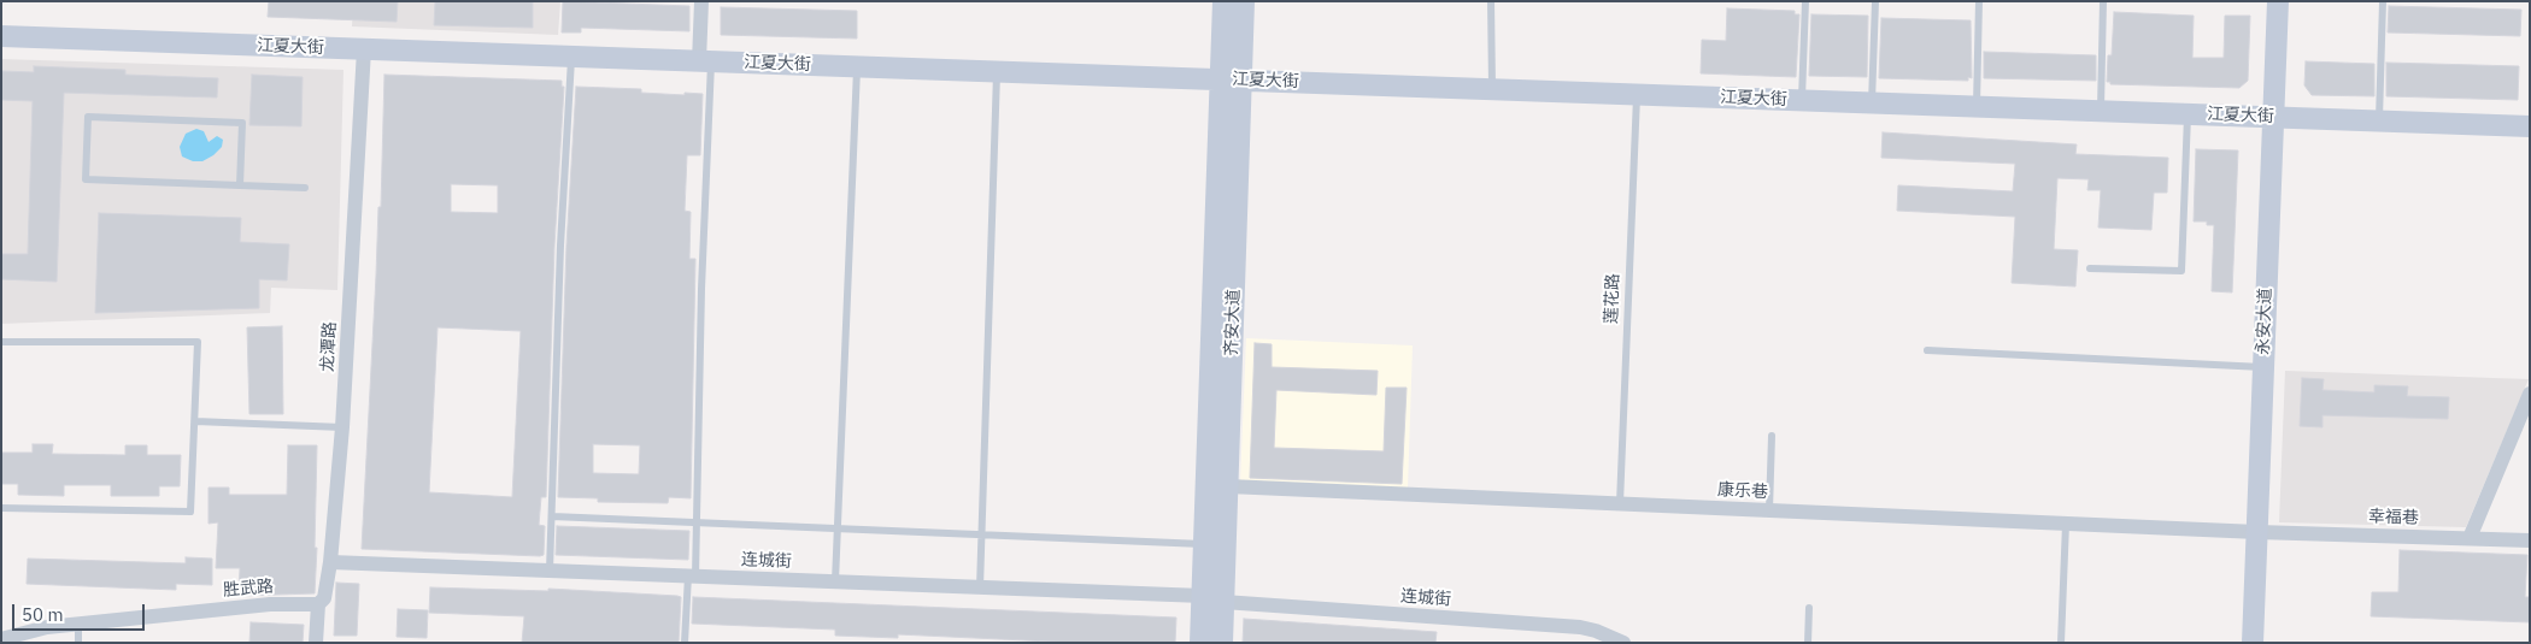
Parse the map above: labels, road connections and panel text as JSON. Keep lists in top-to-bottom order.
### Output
{
  "streets": {
    "street": [
      "江夏大街",
      "永安大道",
      "齐安大道",
      "龙潭路",
      "康乐巷",
      "幸福巷",
      "连城街",
      "胜武路"
    ],
    "lane": ["莲花路"]
  },
  "crossings": [
    ["江夏大街", "莲花路"],
    ["江夏大街", "永安大道"],
    ["江夏大街", "齐安大道"],
    ["江夏大街", "龙潭路"],
    ["莲花路", "康乐巷"],
    ["永安大道", "康乐巷"],
    ["永安大道", "幸福巷"],
    ["齐安大道", "康乐巷"],
    ["齐安大道", "连城街"],
    ["龙潭路", "连城街"],
    ["龙潭路", "胜武路"],
    ["康乐巷", "幸福巷"]
  ],
  "scale_bar": "50 m"
}
